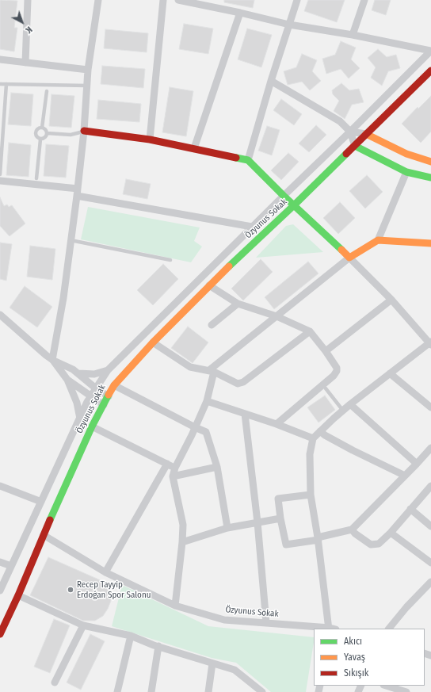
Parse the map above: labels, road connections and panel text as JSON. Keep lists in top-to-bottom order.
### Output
{
  "streets": {
    "street": ["Özyunus Sokak"]
  },
  "places": ["Recep Tayyip Erdoğan Spor Salonu"],
  "legend": ["Akıcı", "Yavaş", "Sıkışık"],
  "north": "bottom right"
}
